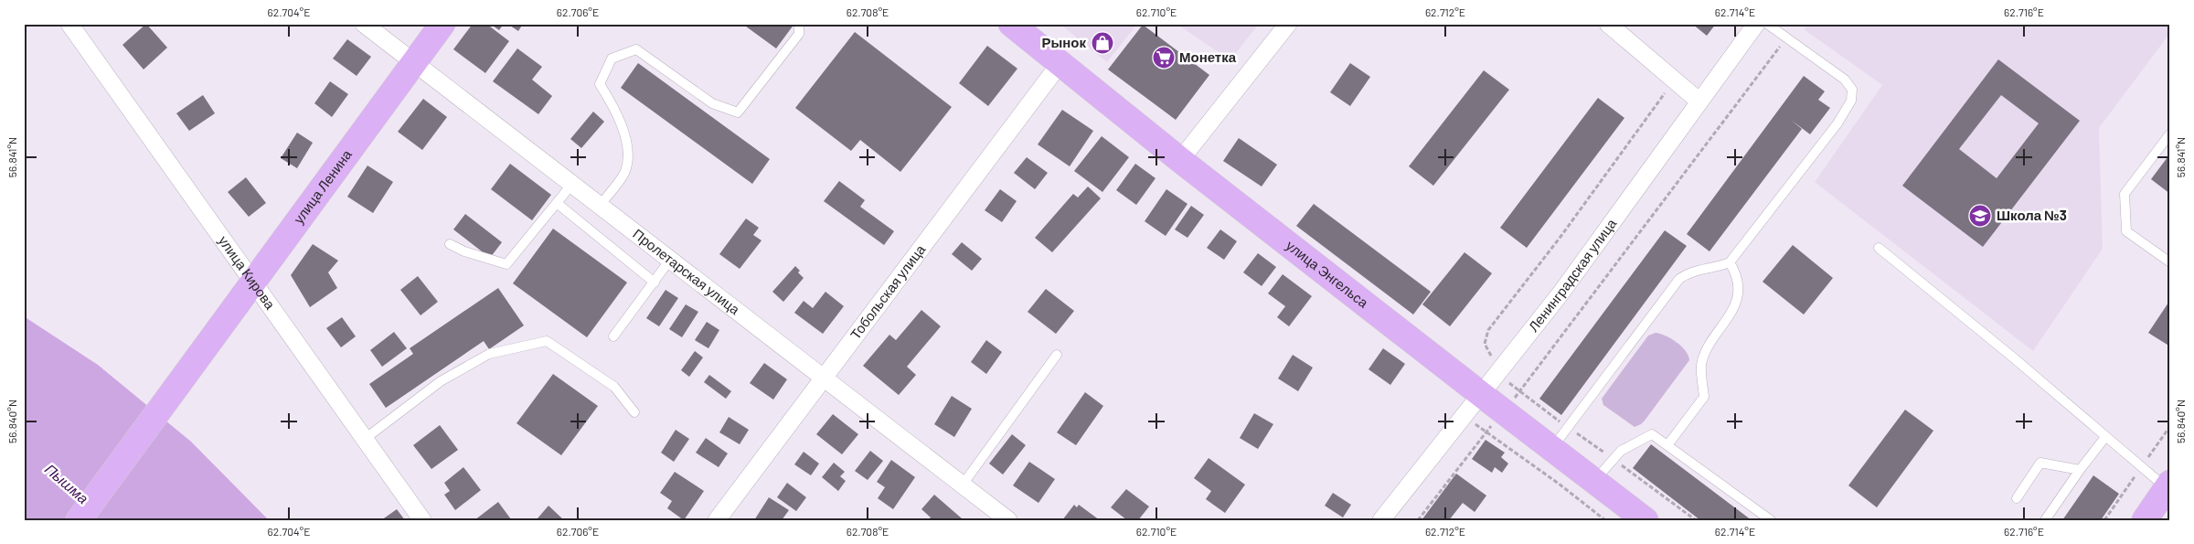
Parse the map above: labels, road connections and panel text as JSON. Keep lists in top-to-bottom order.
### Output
{
  "streets": {
    "main road": ["улица Ленина", "улица Энгельса"],
    "street": [
      "улица Кирова",
      "Пролетарская улица",
      "Ленинградская улица",
      "Тобольская улица"
    ]
  },
  "crossings": [
    ["улица Ленина", "улица Кирова"],
    ["улица Ленина", "Пролетарская улица"],
    ["Пролетарская улица", "Тобольская улица"],
    ["улица Энгельса", "Ленинградская улица"],
    ["улица Энгельса", "Тобольская улица"]
  ],
  "water": ["Пышма"],
  "places": {
    "shop": ["Рынок"],
    "supermarket": ["Монетка"],
    "school or university": ["Школа №3"]
  },
  "coordinates": [
    "62.704°E",
    "62.706°E",
    "62.708°E",
    "62.710°E",
    "62.712°E",
    "62.714°E",
    "62.716°E",
    "56.841°N",
    "56.840°N"
  ]
}
